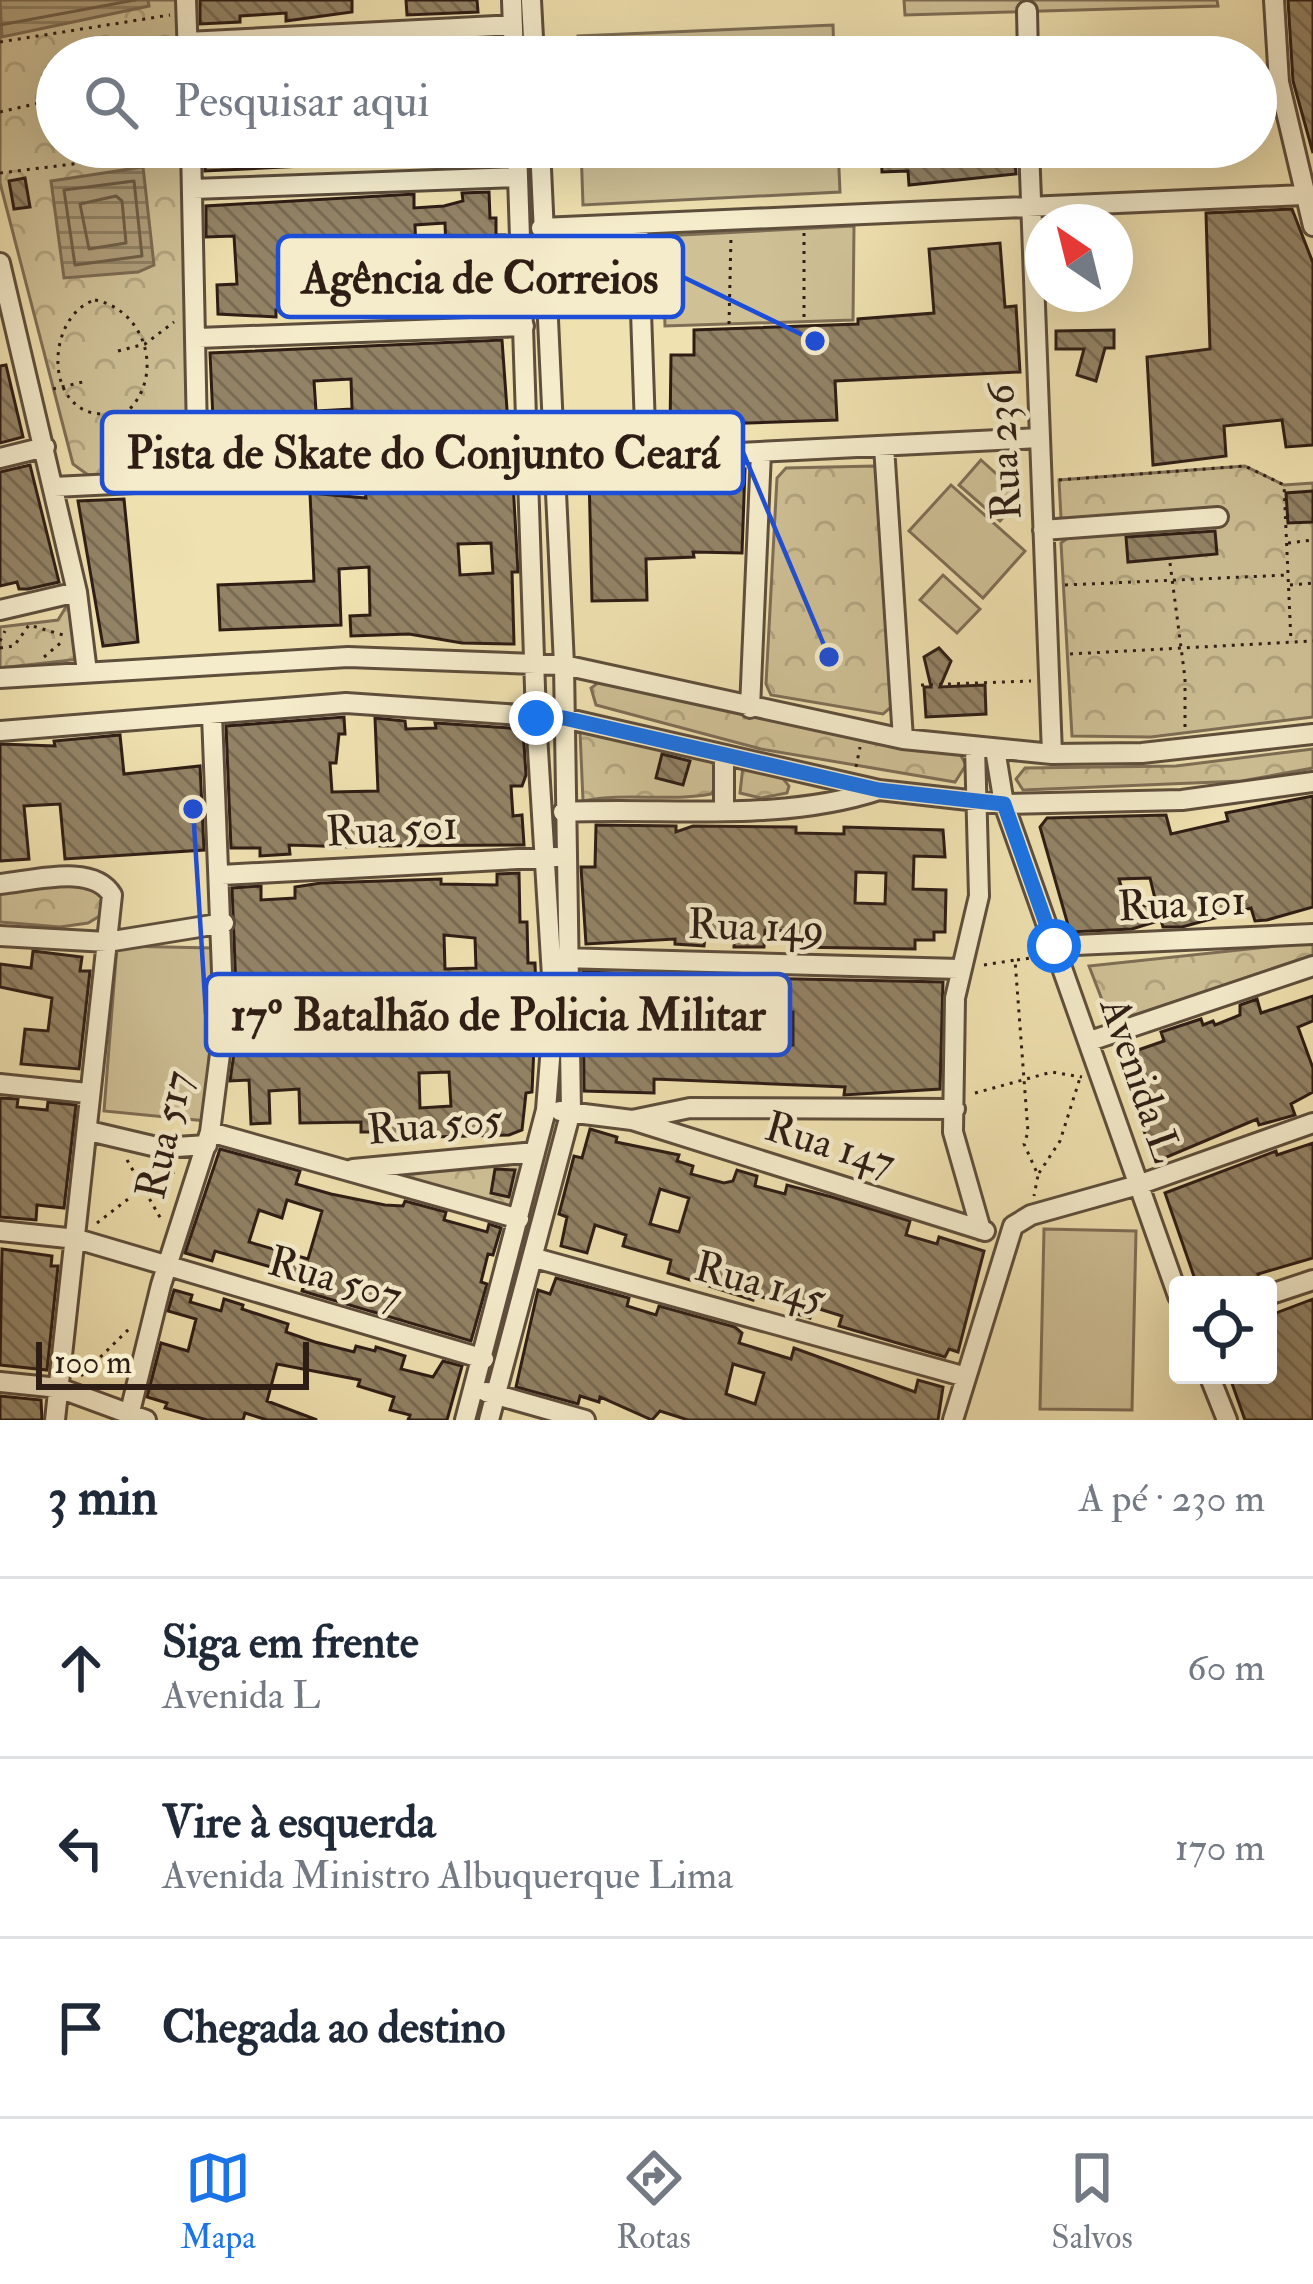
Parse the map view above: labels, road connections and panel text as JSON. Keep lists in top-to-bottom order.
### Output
{
  "streets": {
    "street": [
      "Rua 236",
      "Rua 501",
      "Rua 101",
      "Rua 149",
      "Avenida L",
      "Rua 505",
      "Rua 517",
      "Rua 147",
      "Rua 507",
      "Rua 145"
    ]
  },
  "crossings": [
    ["Rua 501", "Rua 517"],
    ["Rua 101", "Avenida L"],
    ["Rua 505", "Rua 517"],
    ["Rua 517", "Rua 507"]
  ],
  "places": ["Agência de Correios", "Pista de Skate do Conjunto Ceará", "17º Batalhão de Policia Militar"],
  "scale_bar": "100 m",
  "north": "top left",
  "page": {
    "search": "Pesquisar aqui",
    "scale": "100 m",
    "heading": ["3 min", "A pé · 230 m"],
    "list": [
      ["Siga em frente", "Avenida L", "60 m"],
      ["Vire à esquerda", "Avenida Ministro Albuquerque Lima", "170 m"],
      "Chegada ao destino"
    ],
    "nav": ["Mapa", "Rotas", "Salvos"]
  }
}
